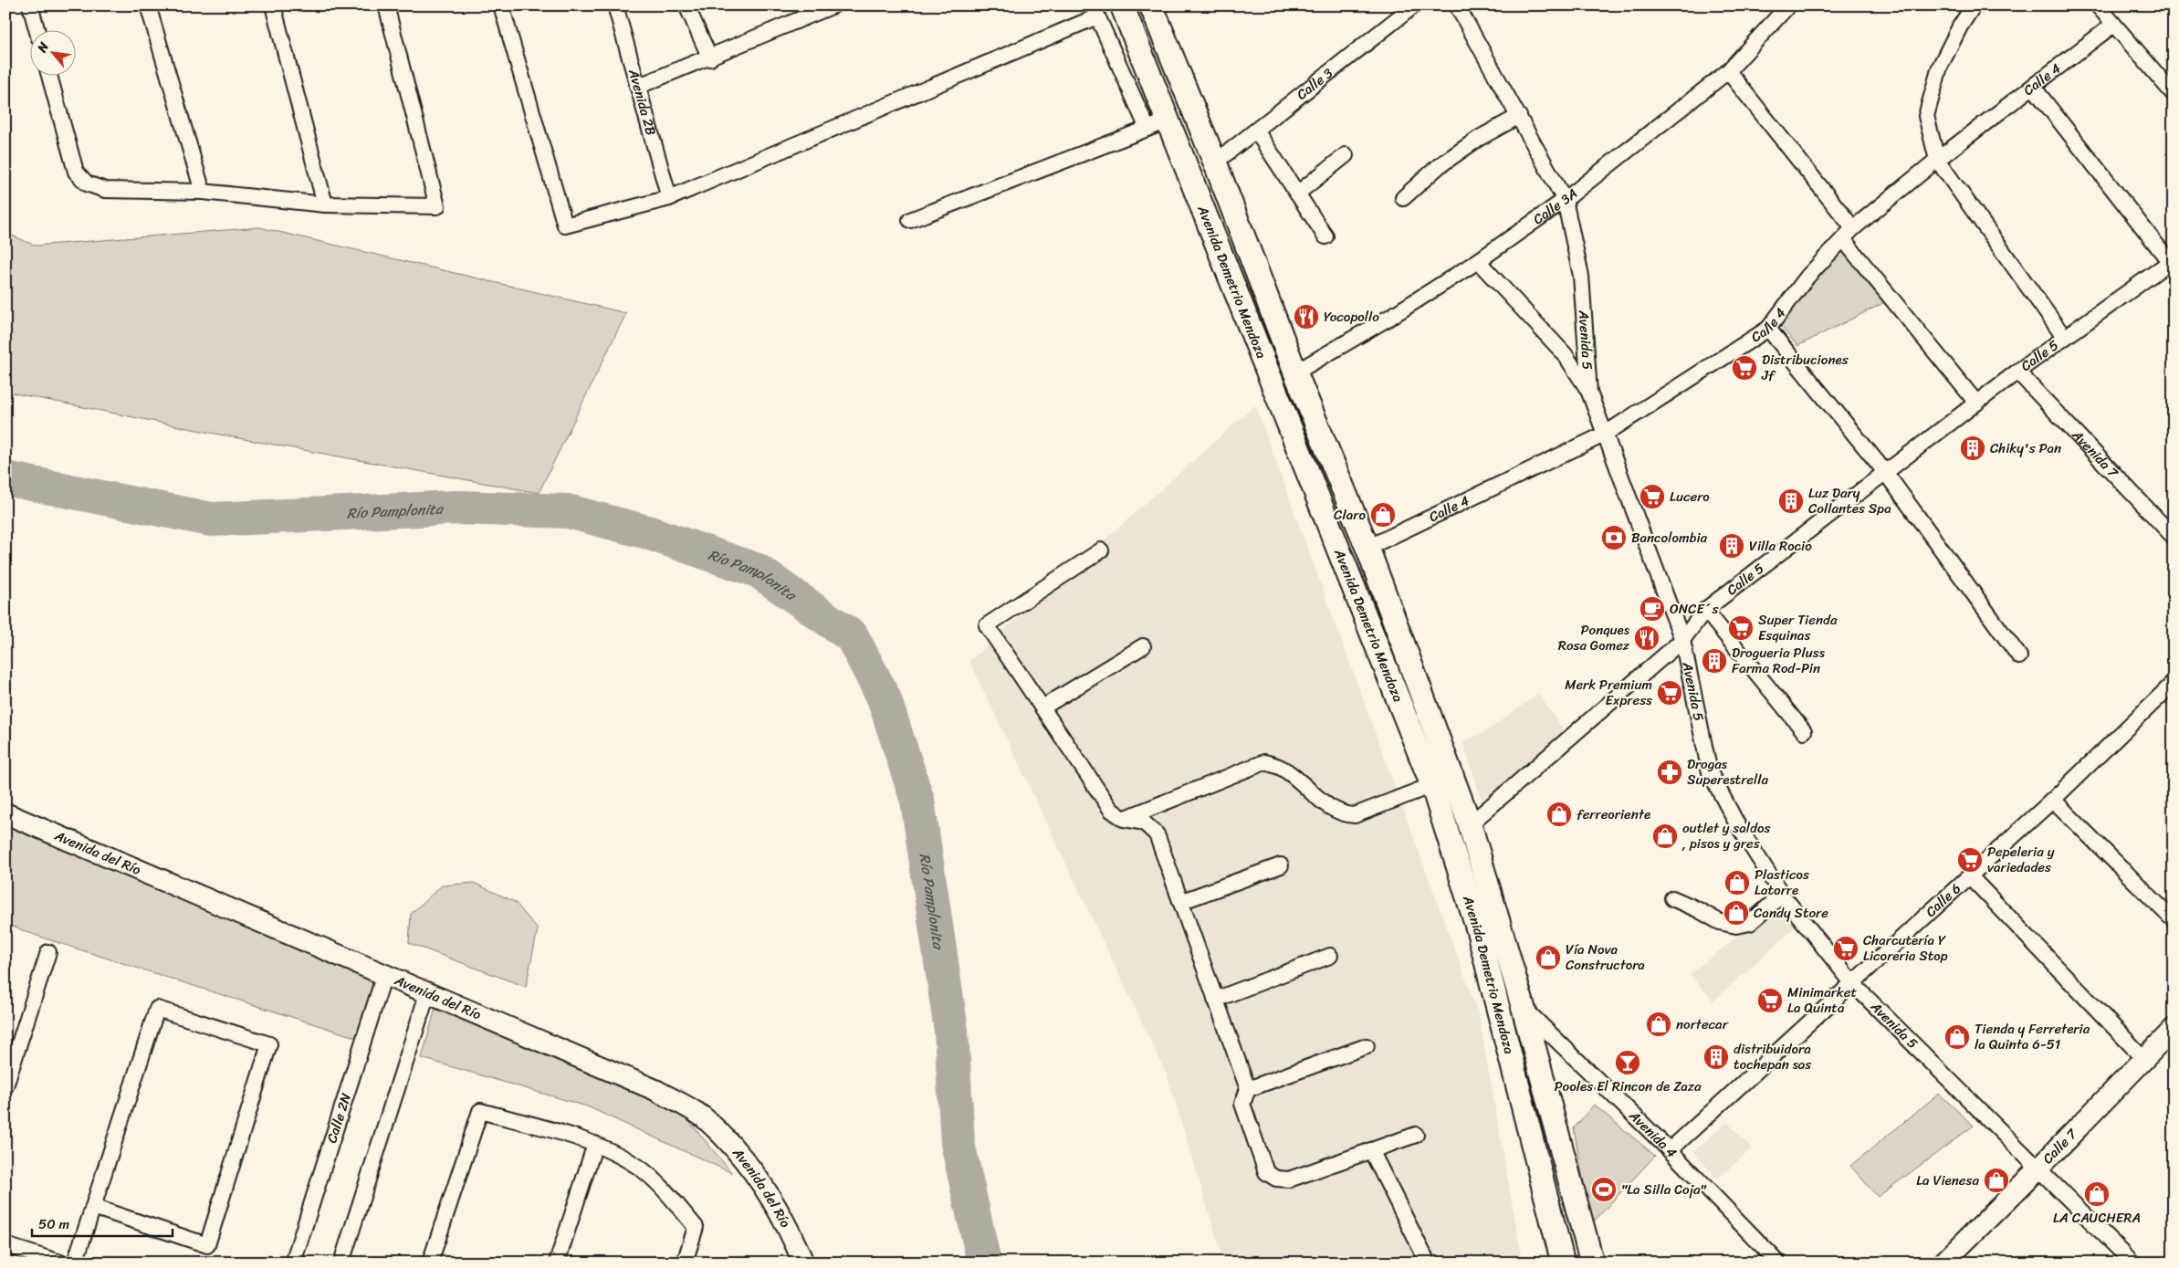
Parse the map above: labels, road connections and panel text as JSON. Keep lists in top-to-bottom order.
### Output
{
  "streets": {
    "main road": ["Avenida Demetrio Mendoza", "Avenida del Río", "Calle 7"],
    "street": [
      "Calle 4",
      "Calle 3",
      "Avenida 2B",
      "Calle 3A",
      "Avenida 5",
      "Calle 5",
      "Avenida 7",
      "Calle 6",
      "Calle 2N",
      "Avenida 4"
    ]
  },
  "crossings": [
    ["Calle 4", "Avenida Demetrio Mendoza"],
    ["Calle 4", "Avenida 5"],
    ["Calle 3", "Avenida Demetrio Mendoza"],
    ["Calle 3A", "Avenida Demetrio Mendoza"],
    ["Calle 3A", "Avenida 5"],
    ["Avenida Demetrio Mendoza", "Calle 5"],
    ["Avenida Demetrio Mendoza", "Avenida 4"],
    ["Avenida 5", "Calle 5"],
    ["Avenida 5", "Calle 6"],
    ["Avenida 5", "Calle 7"],
    ["Calle 5", "Avenida 7"],
    ["Avenida del Río", "Calle 2N"],
    ["Calle 6", "Avenida 4"]
  ],
  "water": ["Río Pamplonita"],
  "places": {
    "restaurant": ["Yocopollo", "Ponques Rosa Gomez"],
    "supermarket": [
      "Distribuciones Jf",
      "Lucero",
      "Super Tienda Esquinas",
      "Merk Premium Express",
      "Pepeleria y variedades",
      "Charcutería Y Licoreria Stop",
      "Minimarket La Quinta"
    ],
    "building": [
      "Chiky's Pan",
      "Luz Dary Collantes Spa",
      "Villa Rocio",
      "Drogueria Pluss Farma Rod-Pin",
      "distribuidora tochepan sas"
    ],
    "shop": [
      "Claro",
      "ferreoriente",
      "outlet y saldos , pisos y gres",
      "Plasticos Latorre",
      "Candy Store",
      "Vía Nova Constructora",
      "nortecar",
      "Tienda y Ferreteria la Quinta 6-51",
      "La Vienesa",
      "LA CAUCHERA"
    ],
    "bank": ["Bancolombia"],
    "cafe": ["ONCE´s"],
    "pharmacy": ["Drogas Superestrella"],
    "bar": ["Pooles El Rincon de Zaza"],
    "sports": ["\"La Silla Coja\""]
  },
  "scale_bar": "50 m",
  "north": "top left"
}
